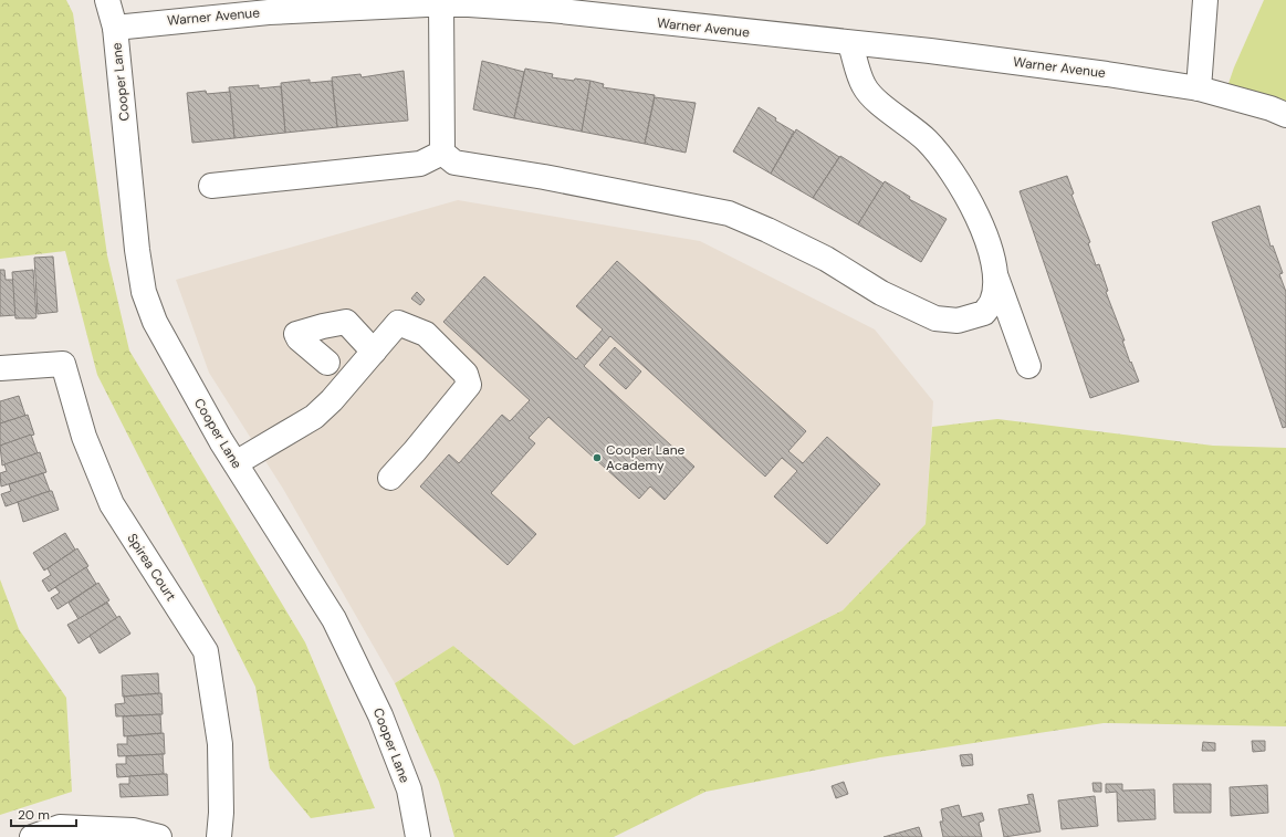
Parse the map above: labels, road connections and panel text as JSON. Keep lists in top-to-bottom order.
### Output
{
  "streets": {
    "street": ["Warner Avenue", "Cooper Lane", "Spirea Court"]
  },
  "crossings": [
    ["Warner Avenue", "Cooper Lane"]
  ],
  "places": ["Cooper Lane Academy"],
  "scale_bar": "20 m"
}
